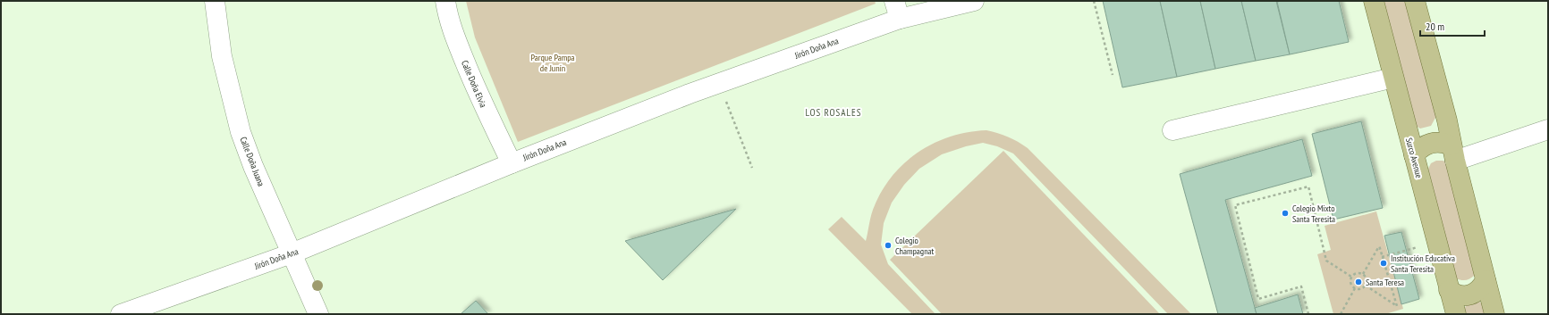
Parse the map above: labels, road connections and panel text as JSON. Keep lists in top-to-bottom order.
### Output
{
  "streets": {
    "main road": ["Surco Avenue"],
    "street": ["Jirón Doña Ana", "Calle Doña Elvia", "Calle Doña Juana"]
  },
  "crossings": [
    ["Jirón Doña Ana", "Calle Doña Elvia"],
    ["Jirón Doña Ana", "Calle Doña Juana"]
  ],
  "districts": ["LOS ROSALES"],
  "parks": ["Parque Pampa de Junín"],
  "places": [
    "Colegio Mixto Santa Teresita",
    "Colegio Champagnat",
    "Institución Educativa Santa Teresita",
    "Santa Teresa"
  ],
  "scale_bar": "20 m"
}
